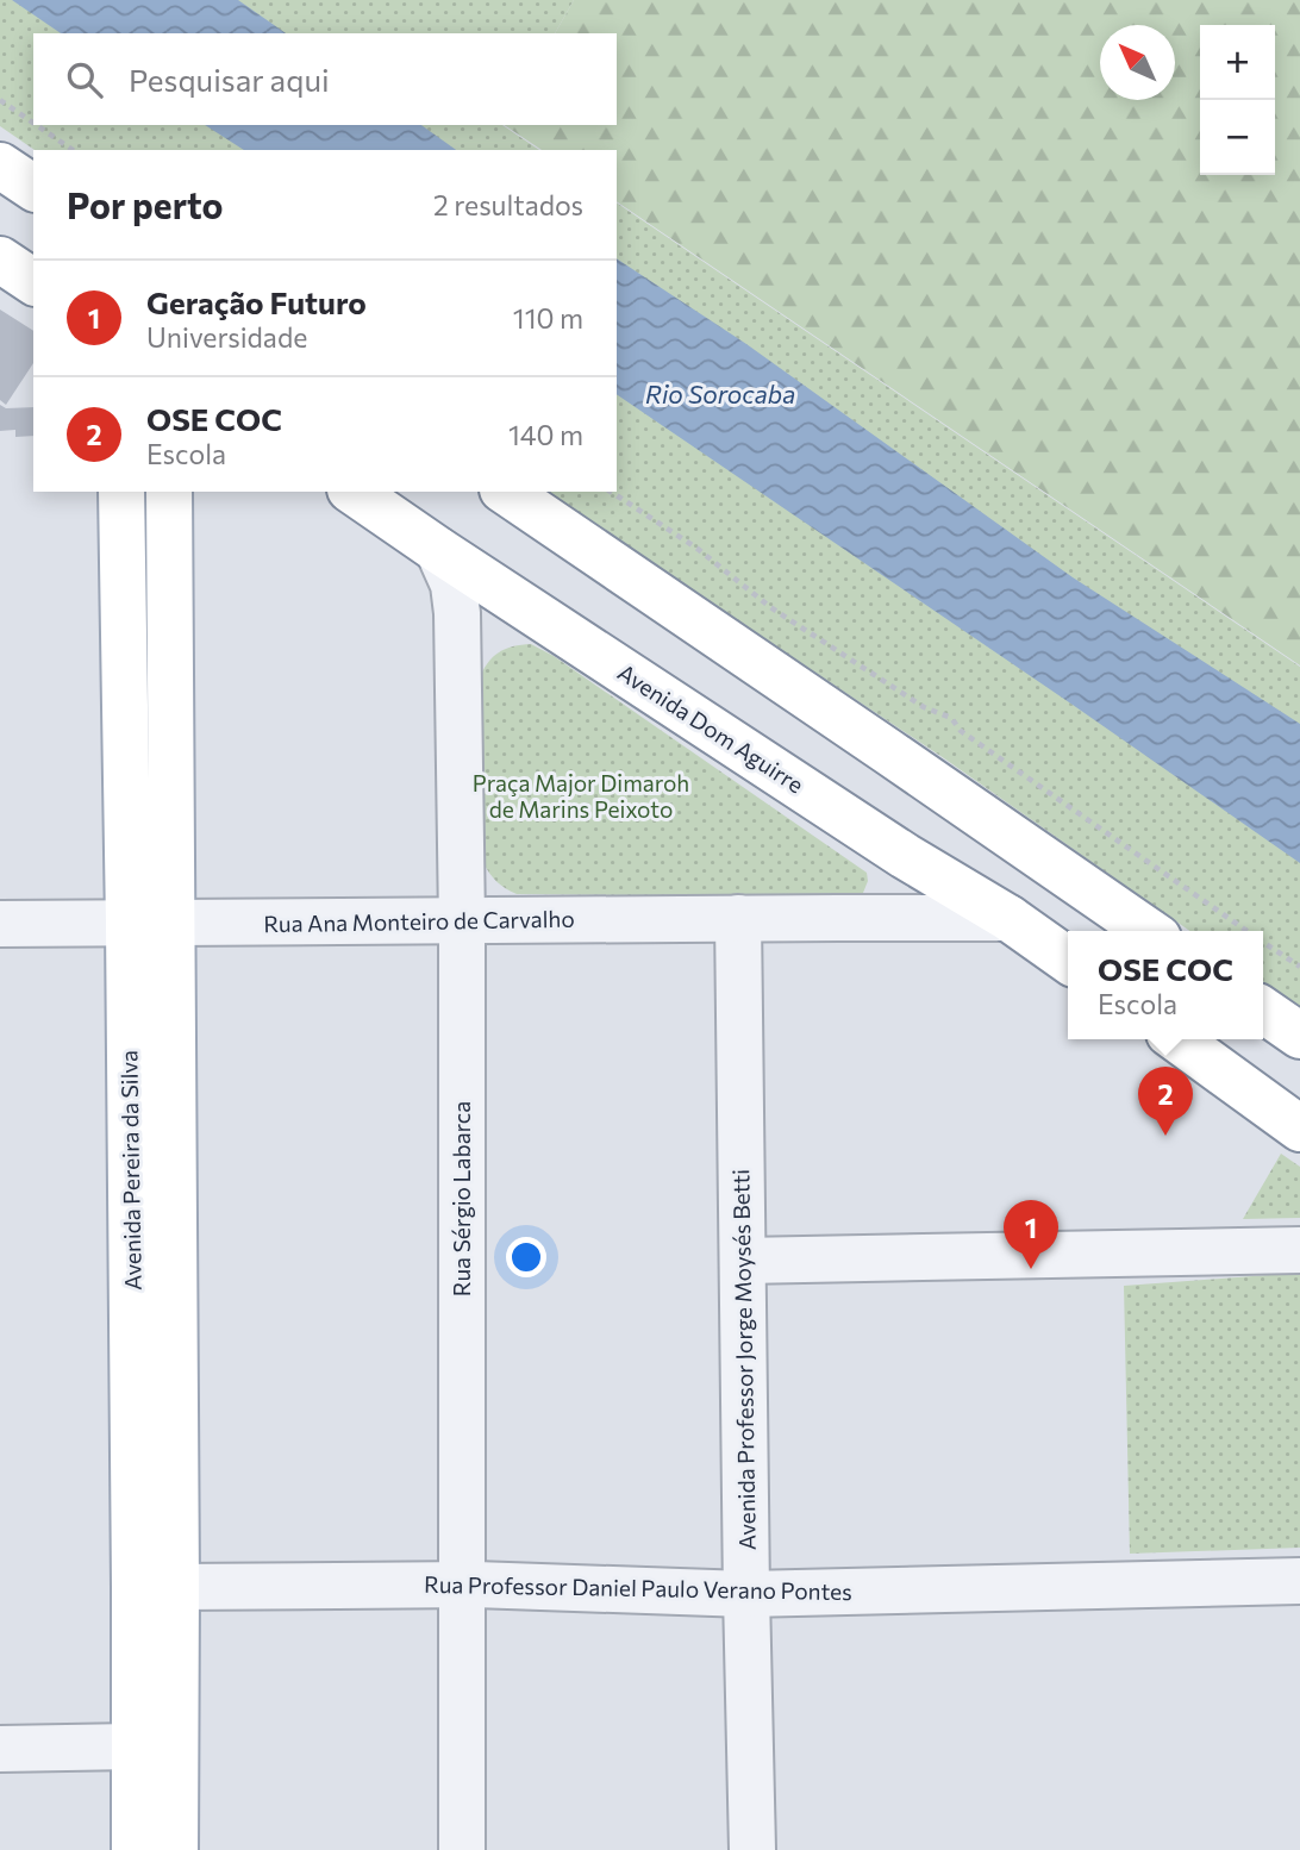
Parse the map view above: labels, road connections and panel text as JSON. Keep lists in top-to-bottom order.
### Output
{
  "streets": {
    "main road": ["Avenida Dom Aguirre", "Avenida Pereira da Silva"],
    "street": [
      "Rua Ana Monteiro de Carvalho",
      "Rua Sérgio Labarca",
      "Avenida Professor Jorge Moysés Betti",
      "Rua Professor Daniel Paulo Verano Pontes"
    ]
  },
  "crossings": [
    ["Avenida Dom Aguirre", "Rua Ana Monteiro de Carvalho"],
    ["Avenida Dom Aguirre", "Rua Sérgio Labarca"],
    ["Rua Ana Monteiro de Carvalho", "Avenida Pereira da Silva"],
    ["Rua Ana Monteiro de Carvalho", "Rua Sérgio Labarca"],
    ["Rua Ana Monteiro de Carvalho", "Avenida Professor Jorge Moysés Betti"],
    ["Avenida Pereira da Silva", "Rua Professor Daniel Paulo Verano Pontes"],
    ["Rua Sérgio Labarca", "Rua Professor Daniel Paulo Verano Pontes"],
    ["Avenida Professor Jorge Moysés Betti", "Rua Professor Daniel Paulo Verano Pontes"]
  ],
  "water": ["Rio Sorocaba"],
  "parks": ["Praça Major Dimaroh de Marins Peixoto"],
  "north": "top left",
  "page": {
    "map_buttons": ["+", "−"],
    "search": "Pesquisar aqui",
    "heading": ["Por perto", "2 resultados"],
    "list": [
      {
        "mark": "1",
        "name": "Geração Futuro",
        "note": "Universidade",
        "value": "110 m"
      },
      {
        "mark": "2",
        "name": "OSE COC",
        "note": "Escola",
        "value": "140 m"
      }
    ],
    "popup": ["OSE COC", "Escola"],
    "pins": ["2", "1"]
  }
}
